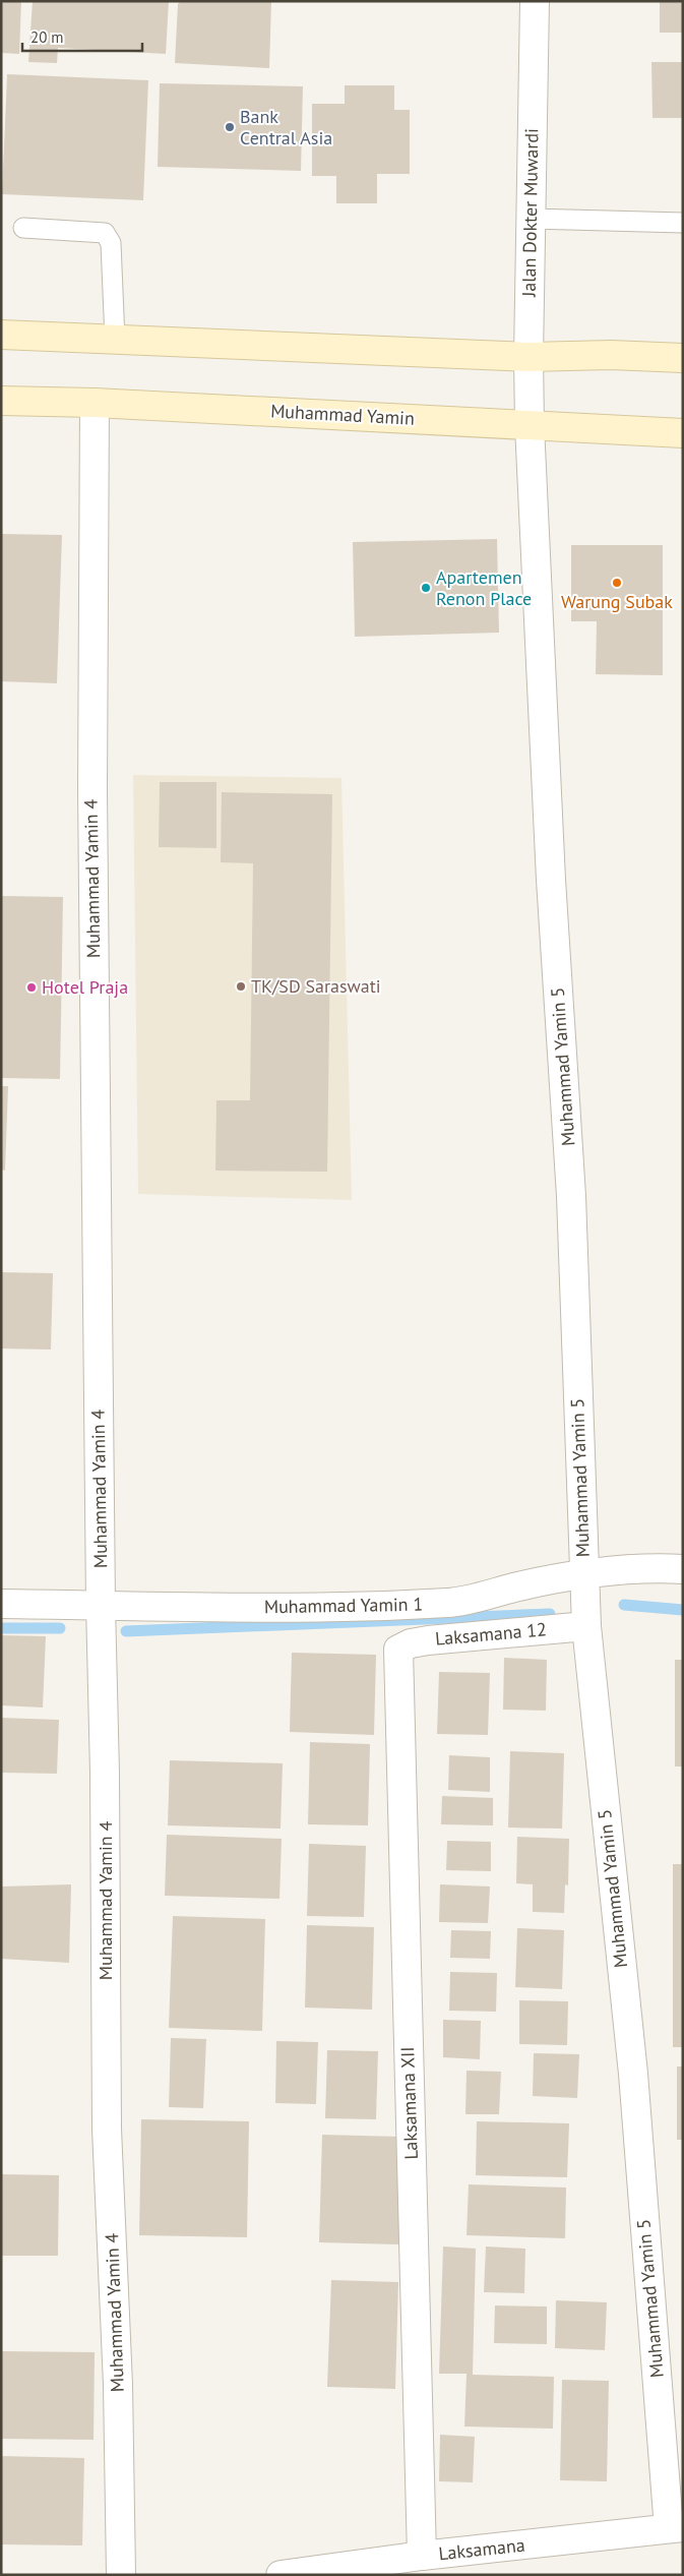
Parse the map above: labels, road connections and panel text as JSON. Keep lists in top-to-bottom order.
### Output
{
  "streets": {
    "main road": ["Muhammad Yamin"],
    "street": [
      "Jalan Dokter Muwardi",
      "Muhammad Yamin 4",
      "Muhammad Yamin 5",
      "Muhammad Yamin 1",
      "Laksamana 12",
      "Laksamana XII",
      "Laksamana"
    ]
  },
  "crossings": [
    ["Jalan Dokter Muwardi", "Muhammad Yamin"],
    ["Jalan Dokter Muwardi", "Muhammad Yamin 5"],
    ["Muhammad Yamin", "Muhammad Yamin 4"],
    ["Muhammad Yamin", "Muhammad Yamin 5"],
    ["Muhammad Yamin 4", "Muhammad Yamin 1"],
    ["Muhammad Yamin 5", "Muhammad Yamin 1"],
    ["Muhammad Yamin 5", "Laksamana 12"],
    ["Muhammad Yamin 5", "Laksamana"],
    ["Laksamana 12", "Laksamana XII"],
    ["Laksamana XII", "Laksamana"]
  ],
  "places": [
    "Bank Central Asia",
    "Warung Subak",
    "Apartemen Renon Place",
    "TK/SD Saraswati",
    "Hotel Praja"
  ],
  "scale_bar": "20 m"
}
